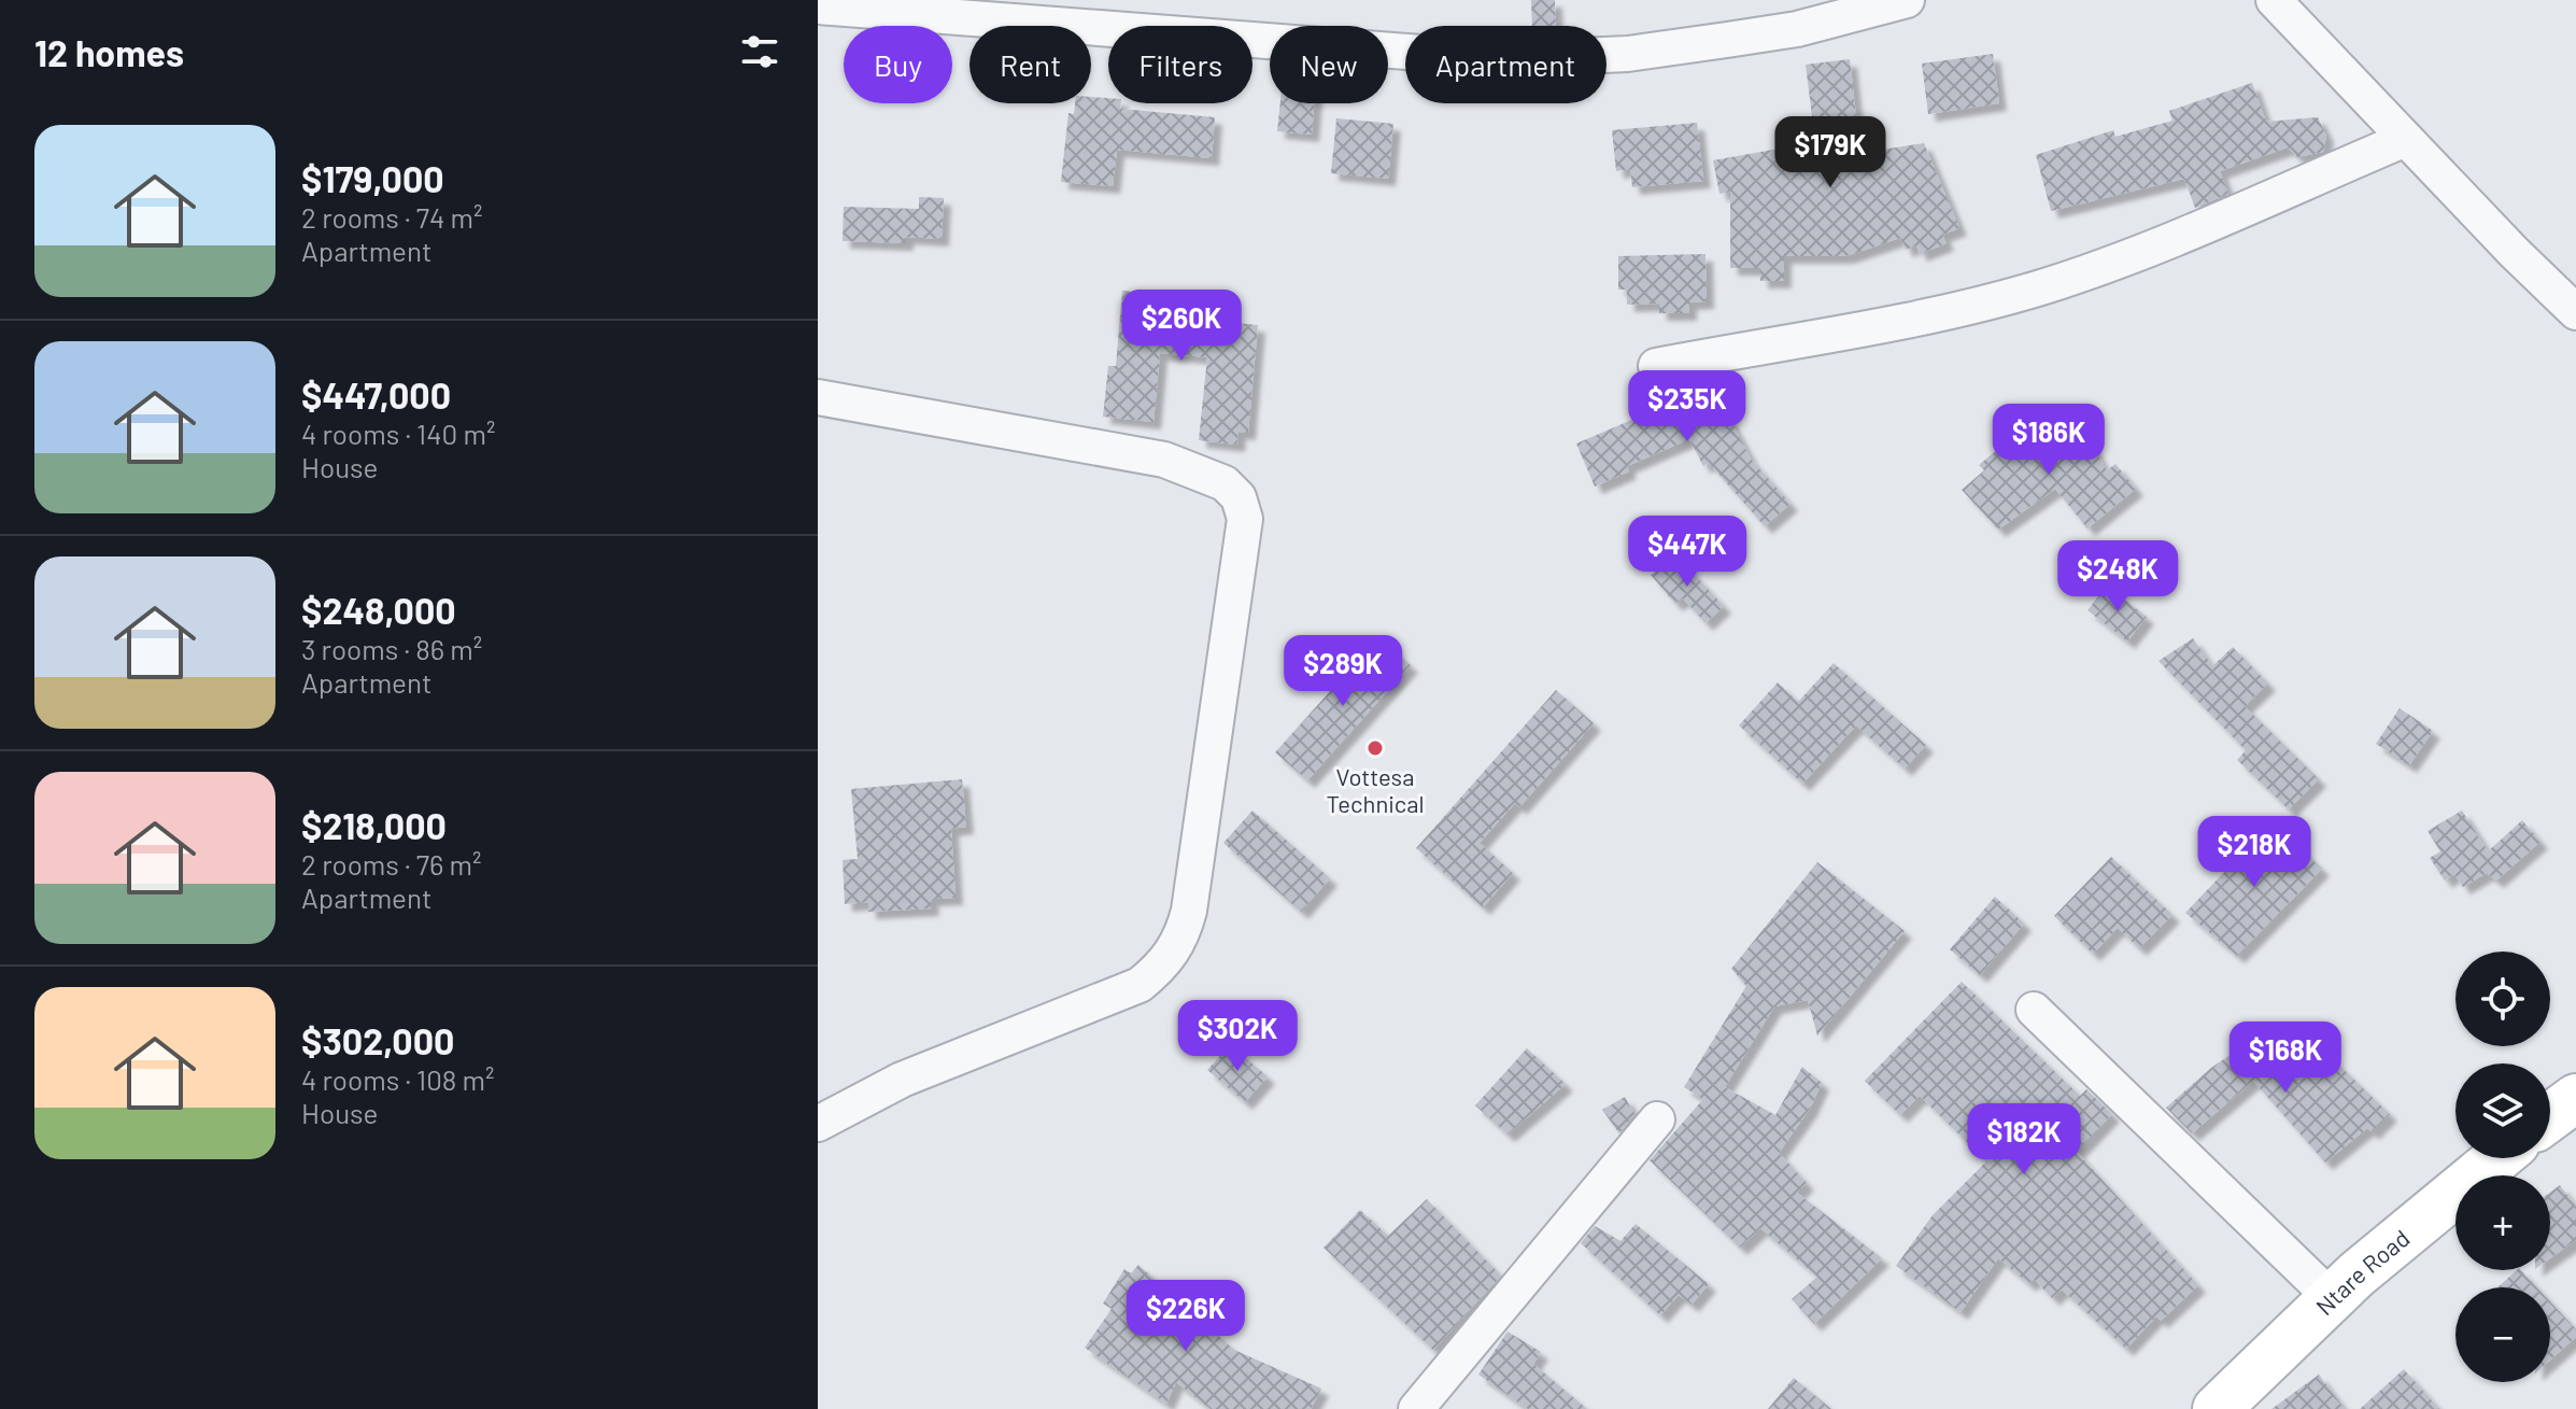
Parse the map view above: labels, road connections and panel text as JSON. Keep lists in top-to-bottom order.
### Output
{
  "streets": {
    "main road": ["Ntare Road"]
  },
  "places": ["Vottesa Technical"],
  "page": {
    "heading": "12 homes",
    "chip": [
      "Buy",
      "Rent",
      "Filters",
      "New",
      "Apartment"
    ],
    "list": [
      {
        "name": "$179,000",
        "note": "2 rooms · 74 m² · Apartment"
      },
      {
        "name": "$447,000",
        "note": "4 rooms · 140 m² · House"
      },
      {
        "name": "$248,000",
        "note": "3 rooms · 86 m² · Apartment"
      },
      {
        "name": "$218,000",
        "note": "2 rooms · 76 m² · Apartment"
      },
      {
        "name": "$302,000",
        "note": "4 rooms · 108 m² · House"
      }
    ],
    "price": [
      "$179K",
      "$260K",
      "$235K",
      "$186K",
      "$447K",
      "$248K",
      "$289K",
      "$218K",
      "$302K",
      "$168K",
      "$182K",
      "$226K"
    ],
    "map_buttons": ["+", "−"]
  }
}
